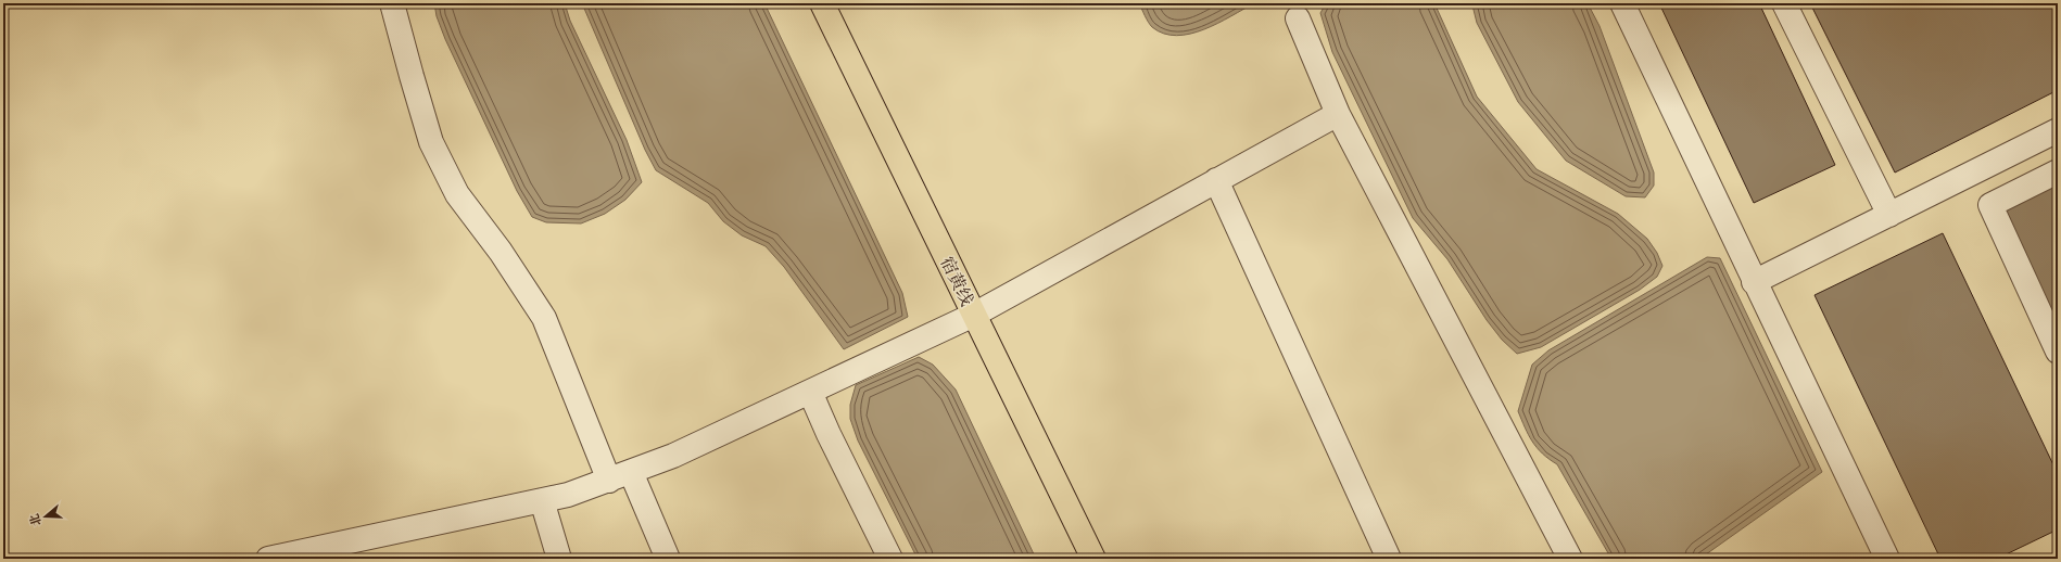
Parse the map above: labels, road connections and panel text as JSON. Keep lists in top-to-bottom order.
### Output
{
  "streets": {
    "main road": ["宿黄线"]
  },
  "north": "left"
}
